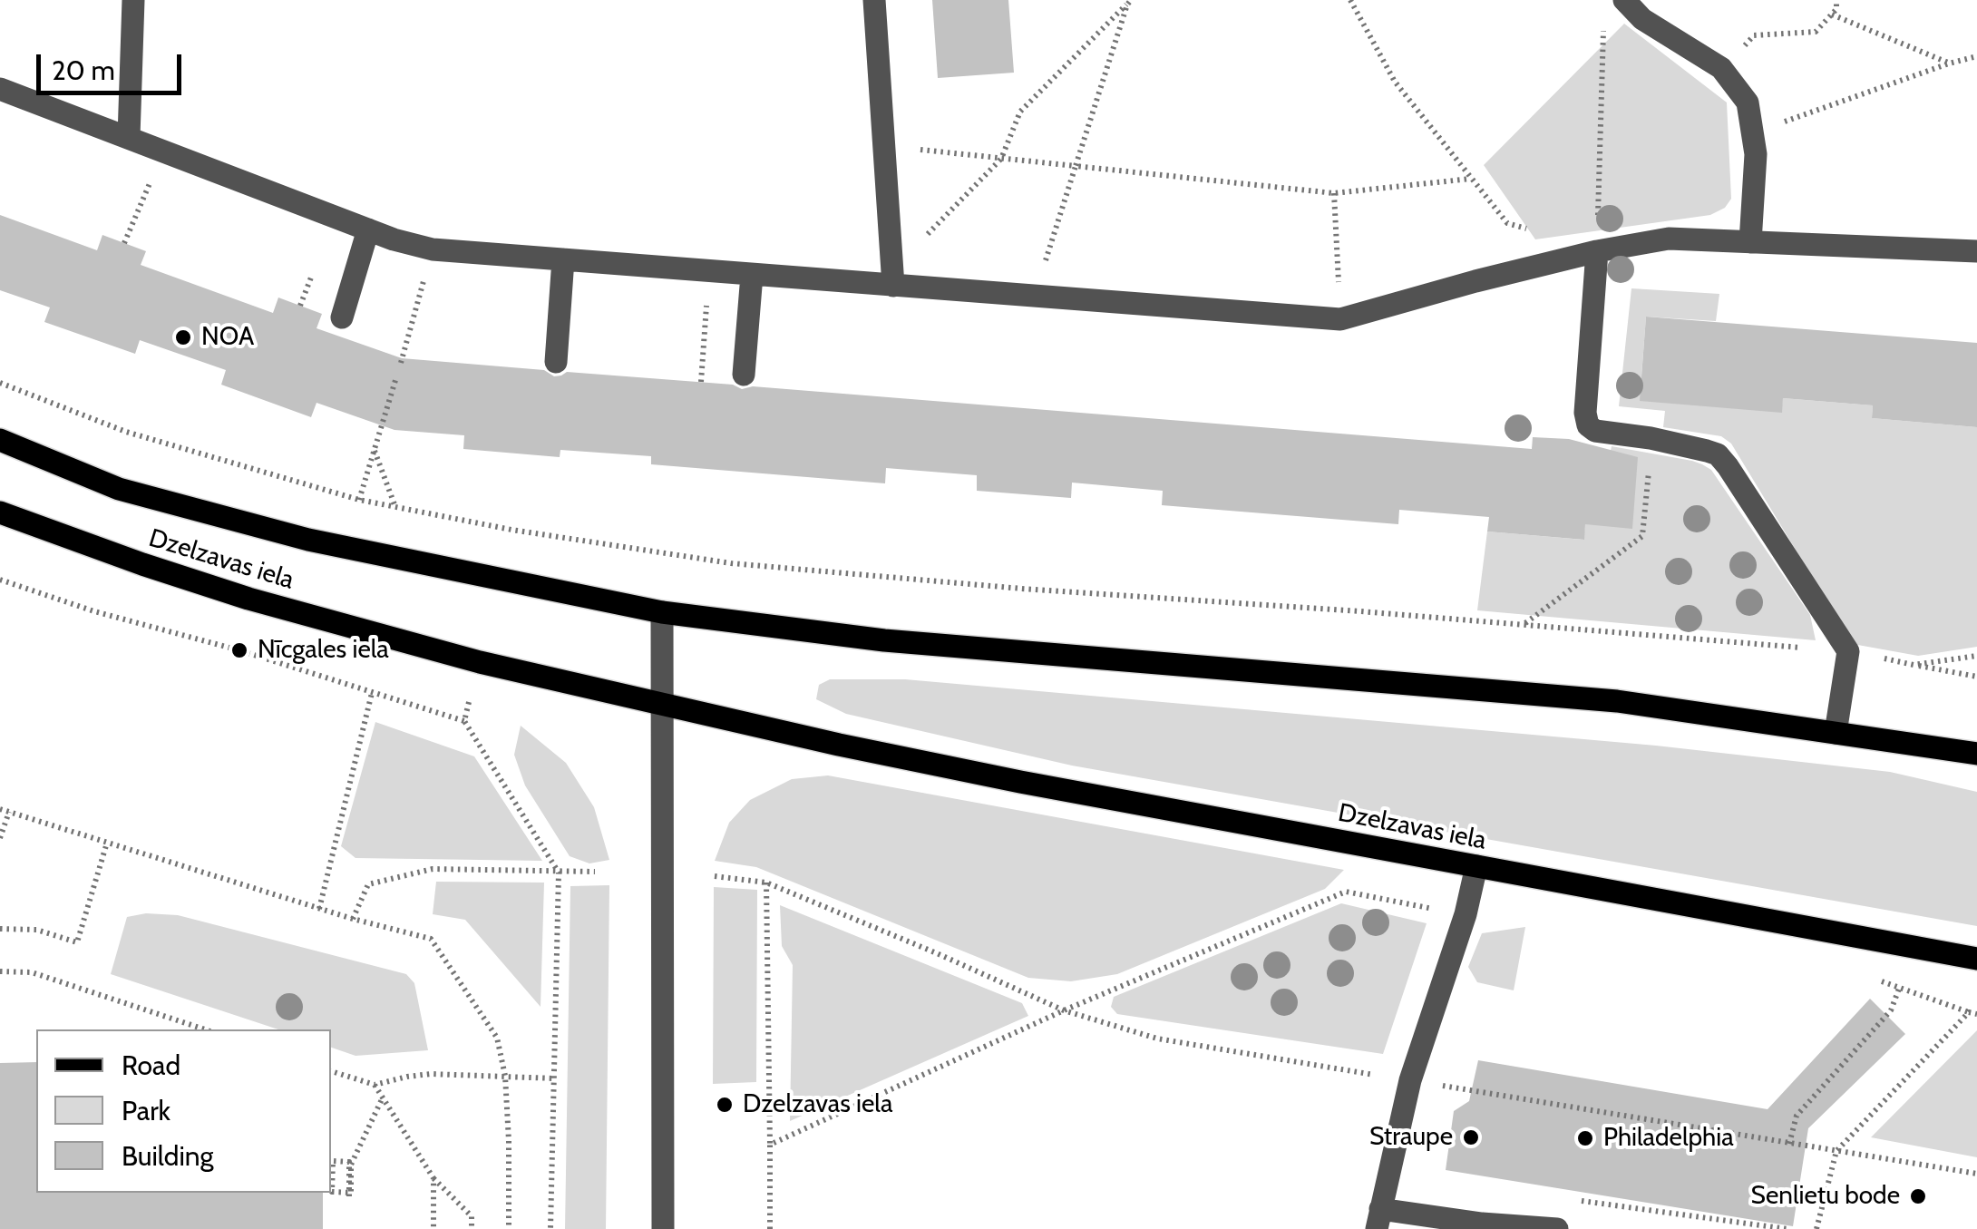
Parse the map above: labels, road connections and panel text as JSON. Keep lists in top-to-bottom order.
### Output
{
  "streets": {
    "main road": ["Dzelzavas iela"]
  },
  "places": [
    "NOA",
    "Nīcgales iela",
    "Dzelzavas iela",
    "Straupe",
    "Philadelphia",
    "Senlietu bode"
  ],
  "legend": ["Road", "Park", "Building"],
  "scale_bar": "20 m"
}
